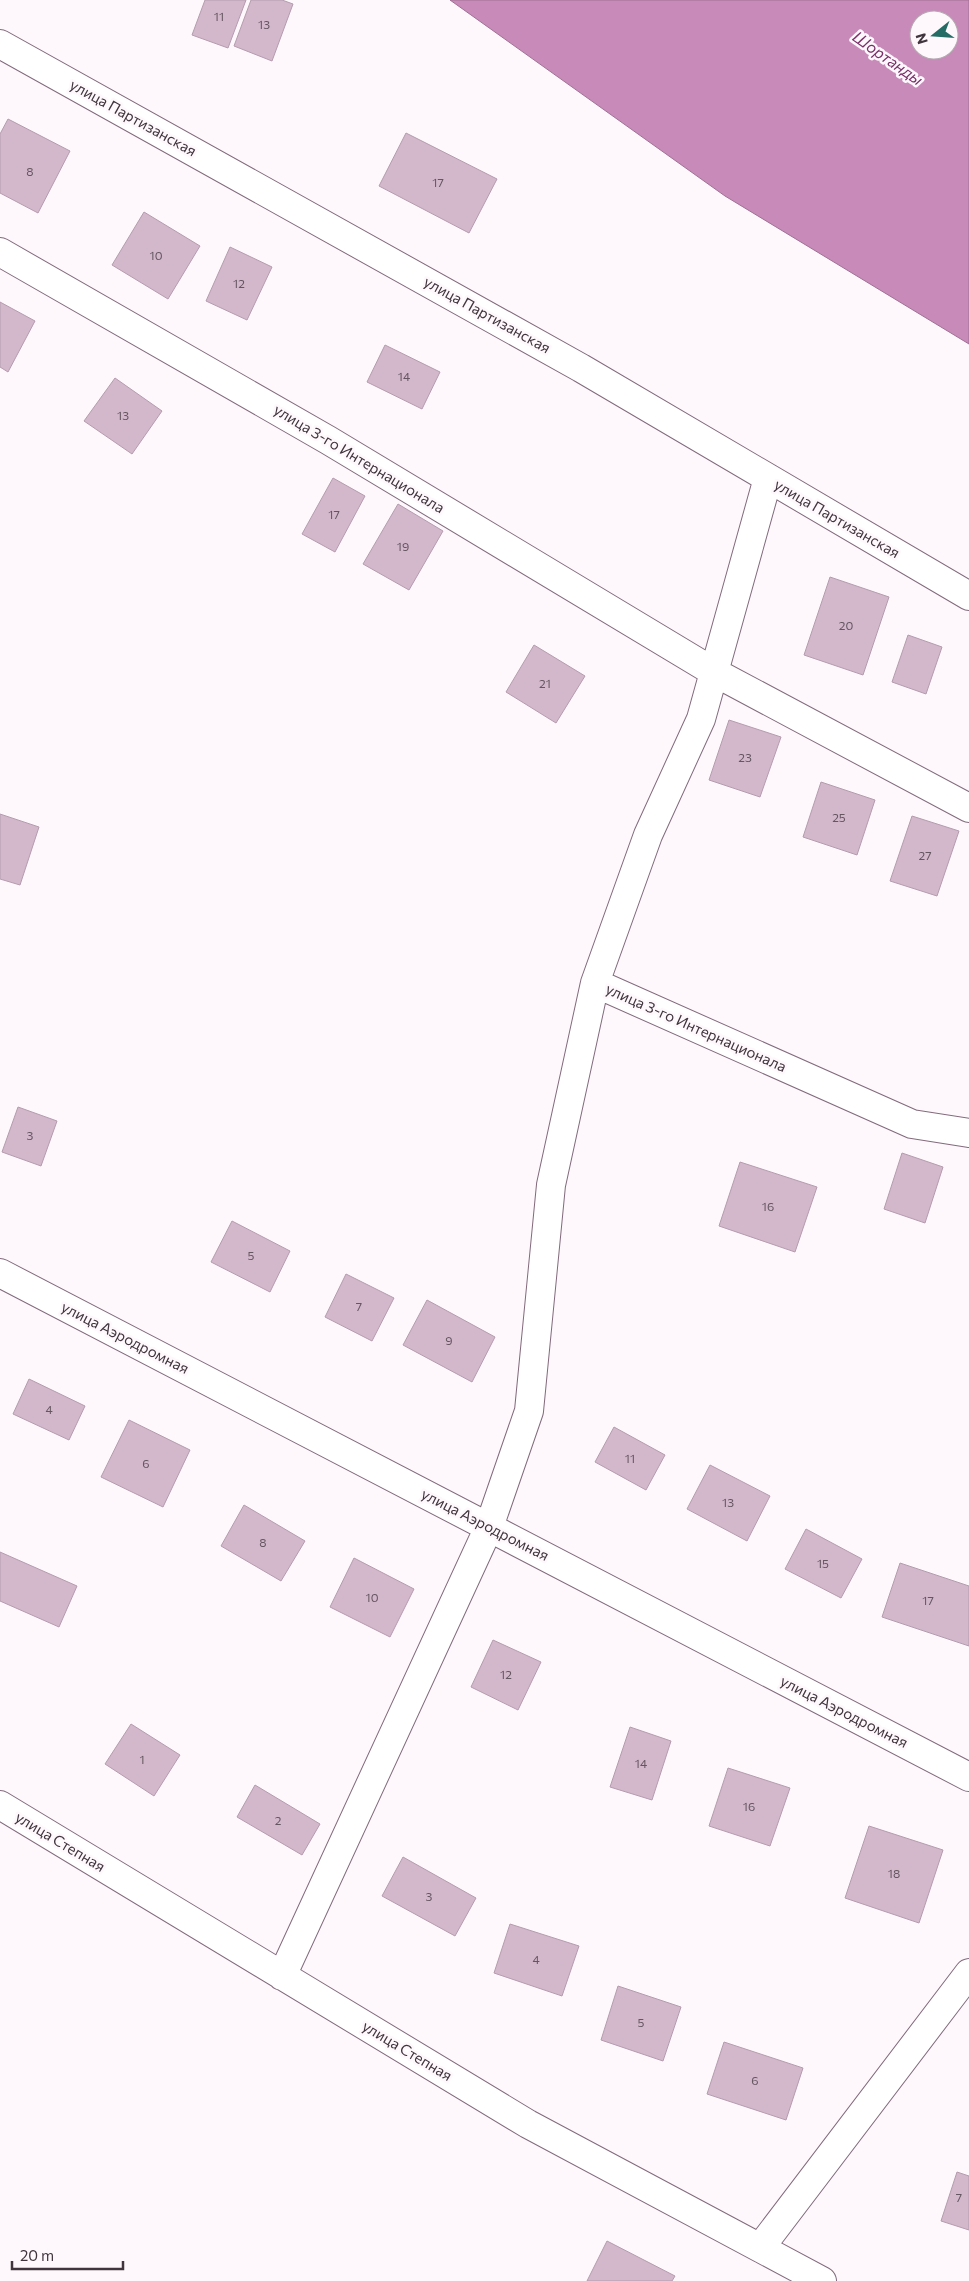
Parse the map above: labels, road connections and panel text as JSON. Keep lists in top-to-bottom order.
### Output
{
  "streets": {
    "street": [
      "улица Партизанская",
      "улица 3-го Интернационала",
      "улица Аэродромная",
      "улица Степная"
    ]
  },
  "water": ["Шортанды"],
  "house_numbers": [
    "11",
    "13",
    "8",
    "17",
    "10",
    "12",
    "14",
    "13",
    "17",
    "19",
    "20",
    "21",
    "23",
    "25",
    "27",
    "3",
    "16",
    "5",
    "7",
    "9",
    "4",
    "11",
    "6",
    "13",
    "8",
    "15",
    "10",
    "17",
    "12",
    "1",
    "14",
    "16",
    "2",
    "18",
    "3",
    "4",
    "5",
    "6",
    "7"
  ],
  "scale_bar": "20 m",
  "north": "left"
}
